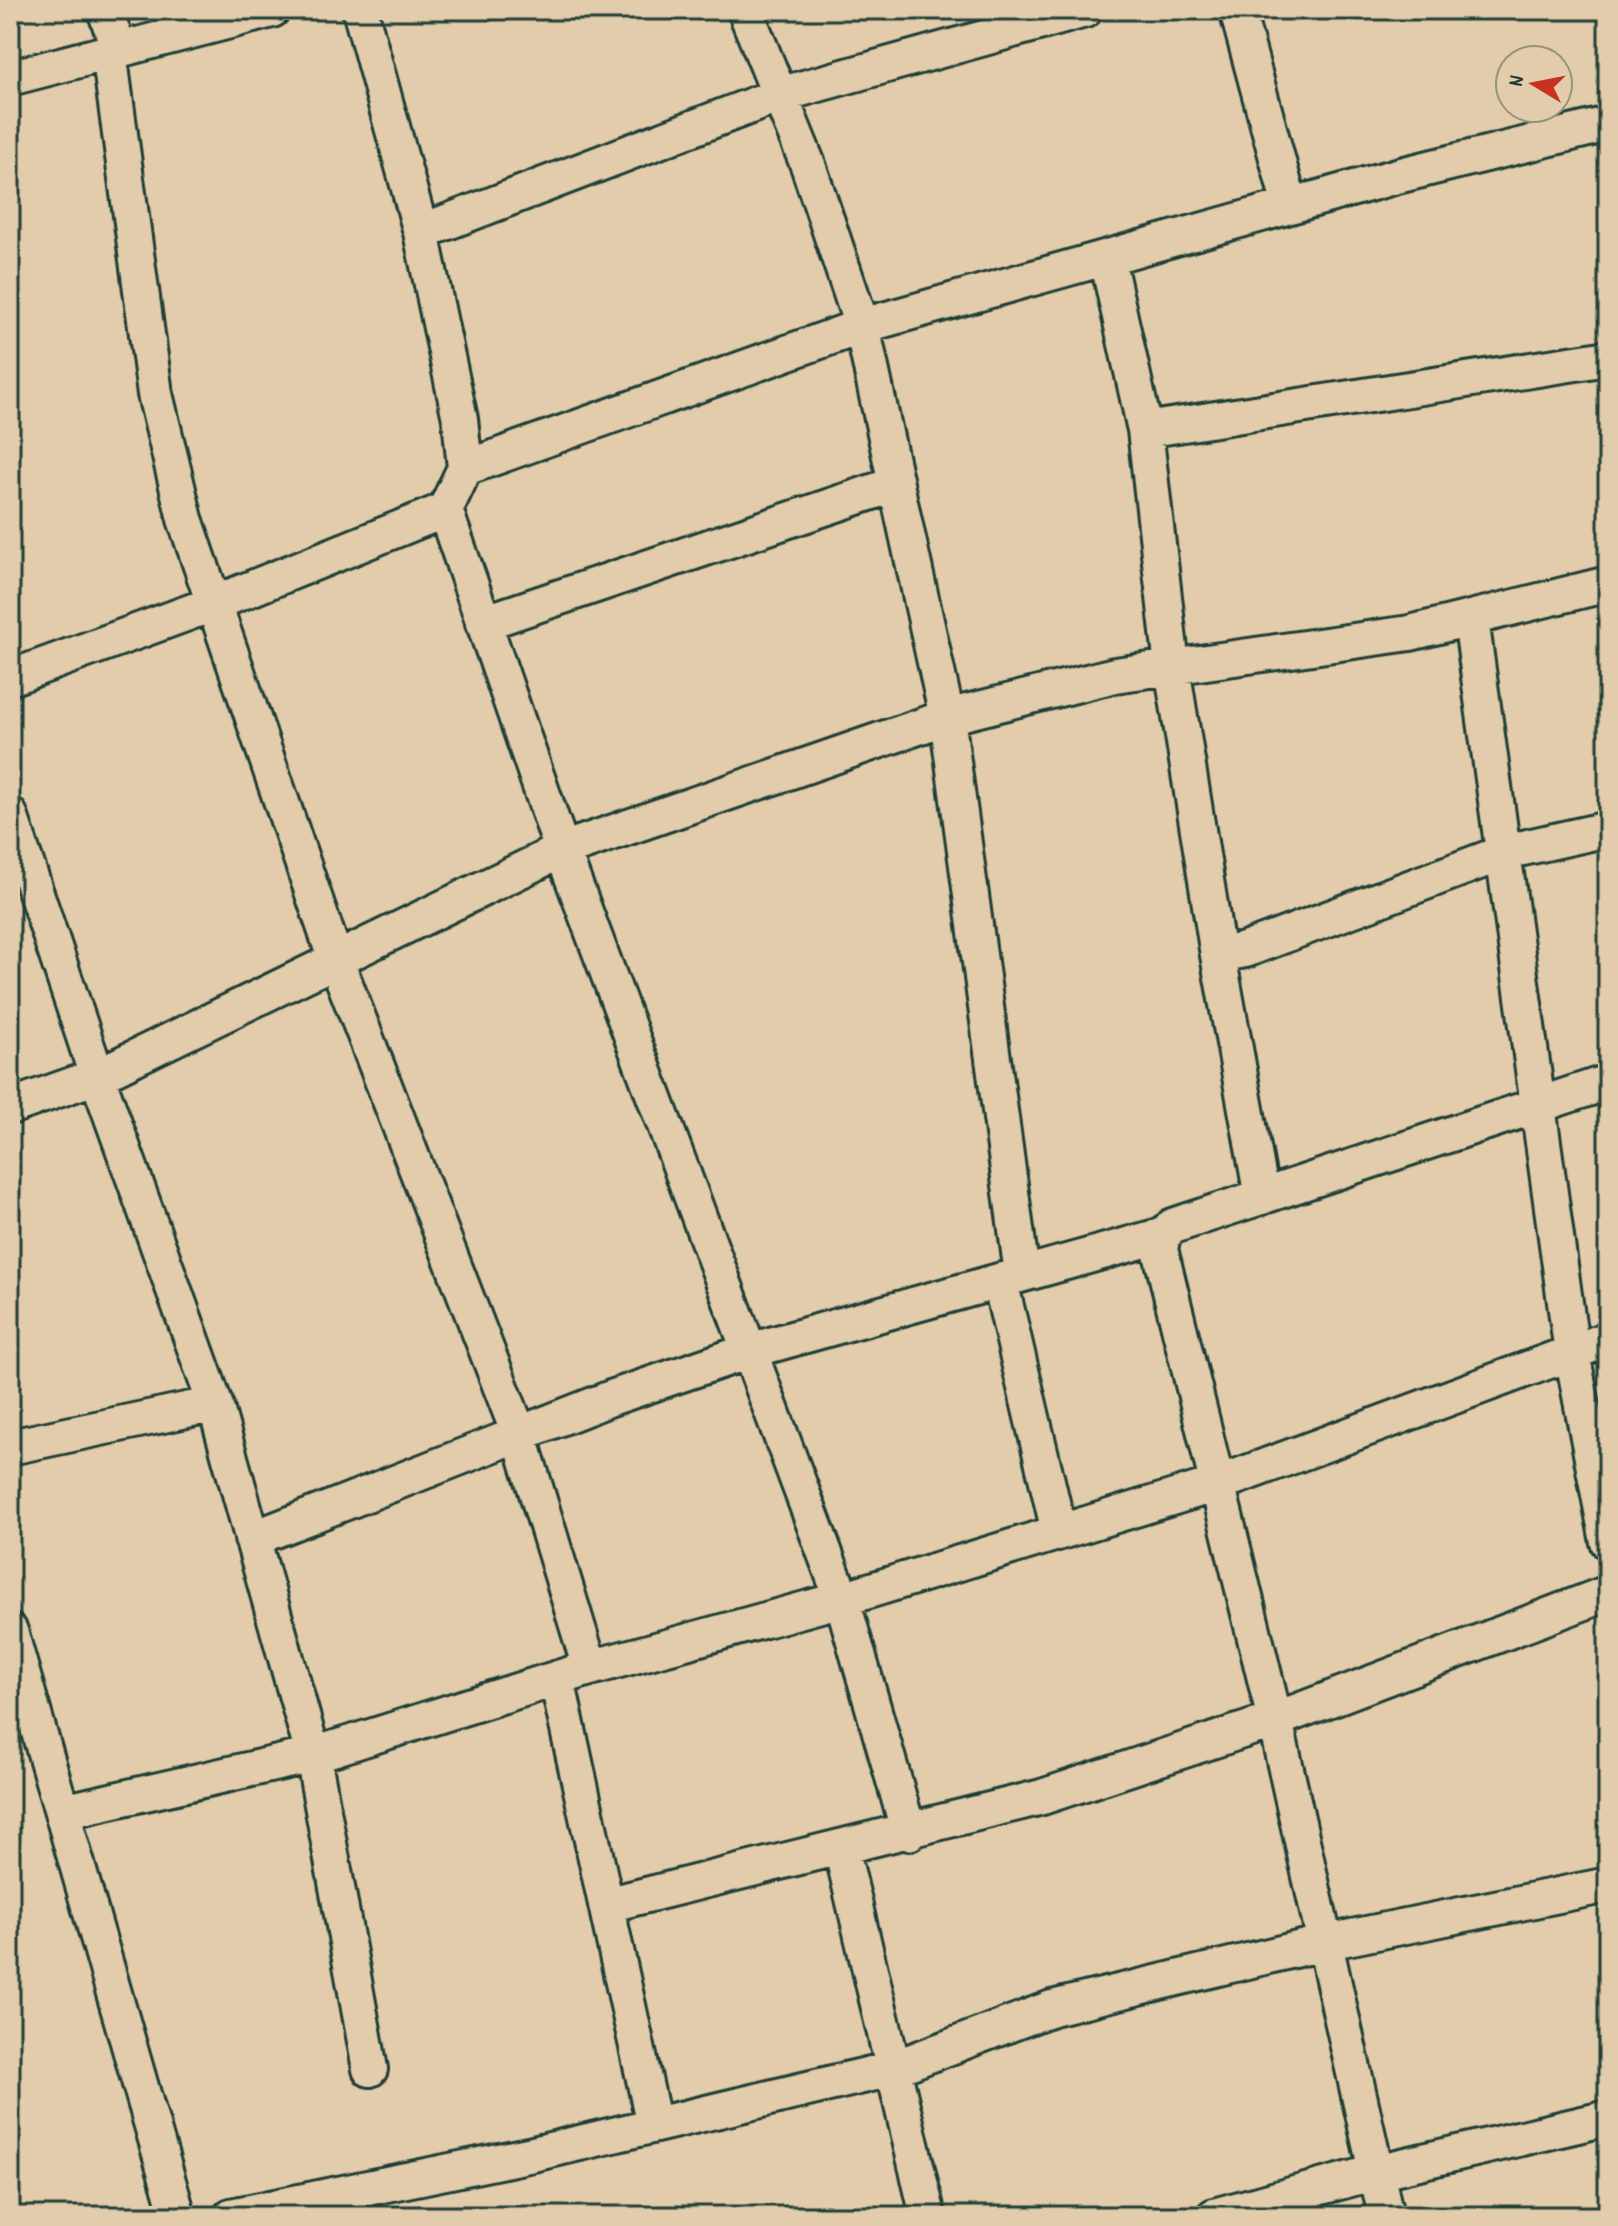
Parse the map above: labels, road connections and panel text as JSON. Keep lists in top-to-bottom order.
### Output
{
  "north": "left"
}
